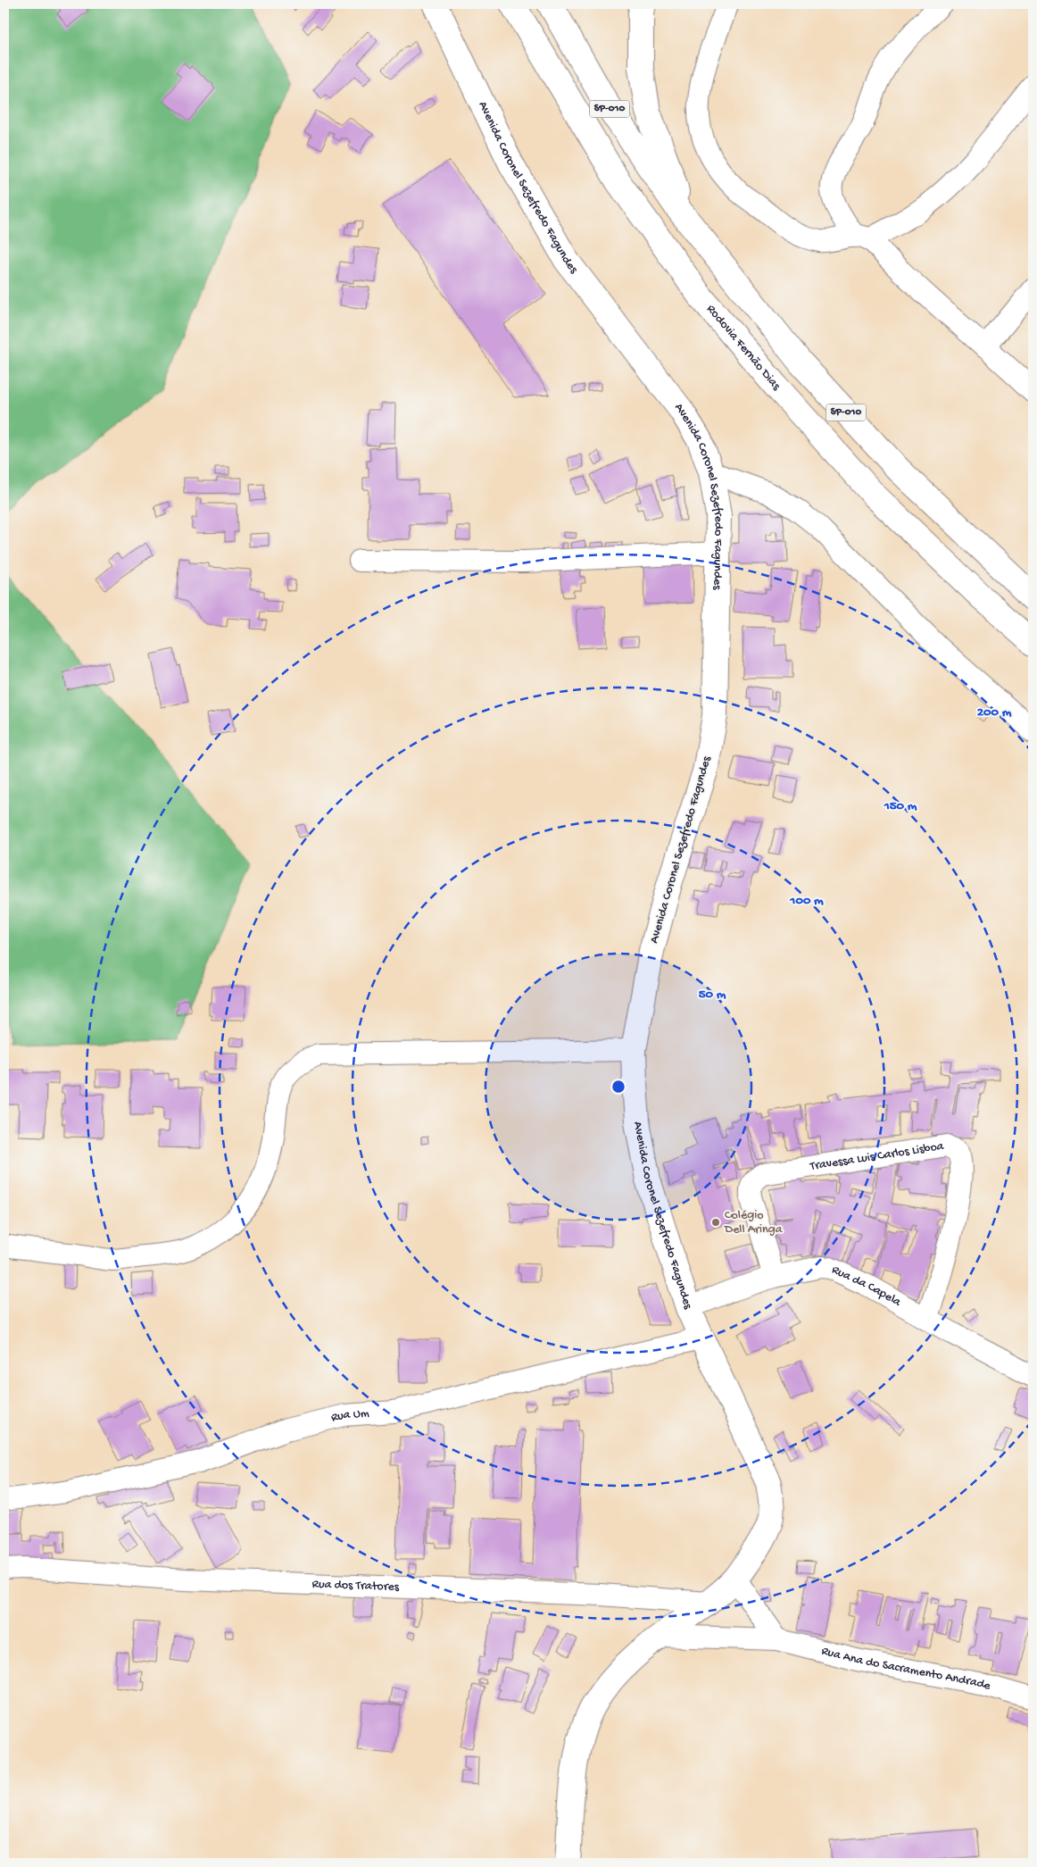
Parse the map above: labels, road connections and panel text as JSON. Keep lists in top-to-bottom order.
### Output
{
  "streets": {
    "main road": ["SP-010", "Avenida Coronel Sezefredo Fagundes", "Rodovia Fernão Dias"],
    "street": [
      "Travessa Luis Carlos Lisboa",
      "Rua da Capela",
      "Rua Um",
      "Rua dos Tratores",
      "Rua Ana do Sacramento Andrade"
    ]
  },
  "crossings": [
    ["Avenida Coronel Sezefredo Fagundes", "Rua da Capela"],
    ["Avenida Coronel Sezefredo Fagundes", "Rua Um"],
    ["Avenida Coronel Sezefredo Fagundes", "Rua dos Tratores"],
    ["Travessa Luis Carlos Lisboa", "Rua da Capela"]
  ],
  "places": ["Colégio Dell Aringa"],
  "rings": [
    "200 m",
    "150 m",
    "100 m",
    "50 m"
  ]
}
